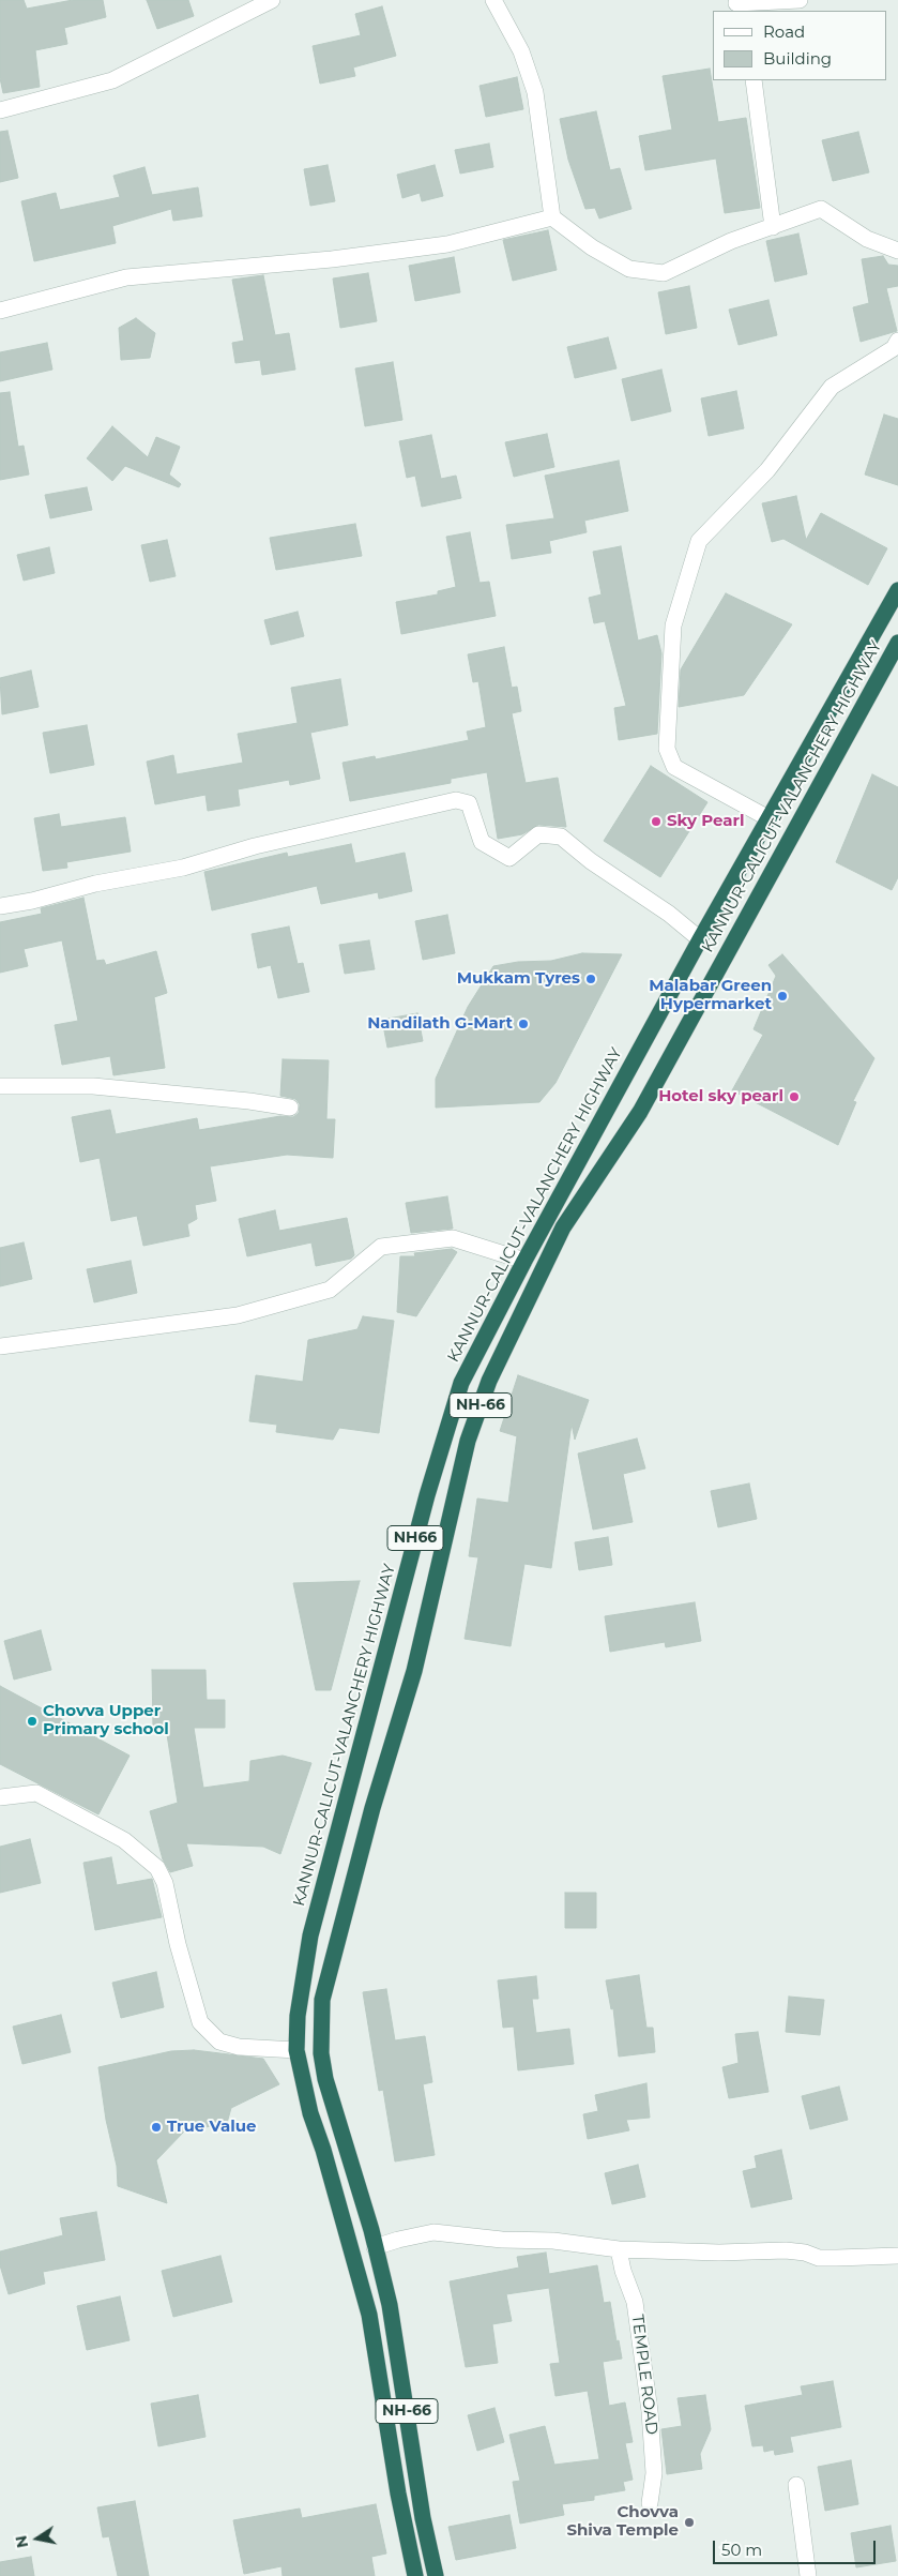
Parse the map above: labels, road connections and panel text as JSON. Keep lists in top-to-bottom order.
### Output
{
  "streets": {
    "highway": ["KANNUR-CALICUT-VALANCHERY HIGHWAY", "NH-66", "NH66"],
    "street": ["TEMPLE ROAD"]
  },
  "places": [
    "Sky Pearl",
    "Mukkam Tyres",
    "Malabar Green Hypermarket",
    "Nandilath G-Mart",
    "Hotel sky pearl",
    "Chovva Upper Primary school",
    "True Value",
    "Chovva Shiva Temple"
  ],
  "legend": ["Road", "Building"],
  "scale_bar": "50 m",
  "north": "left"
}
